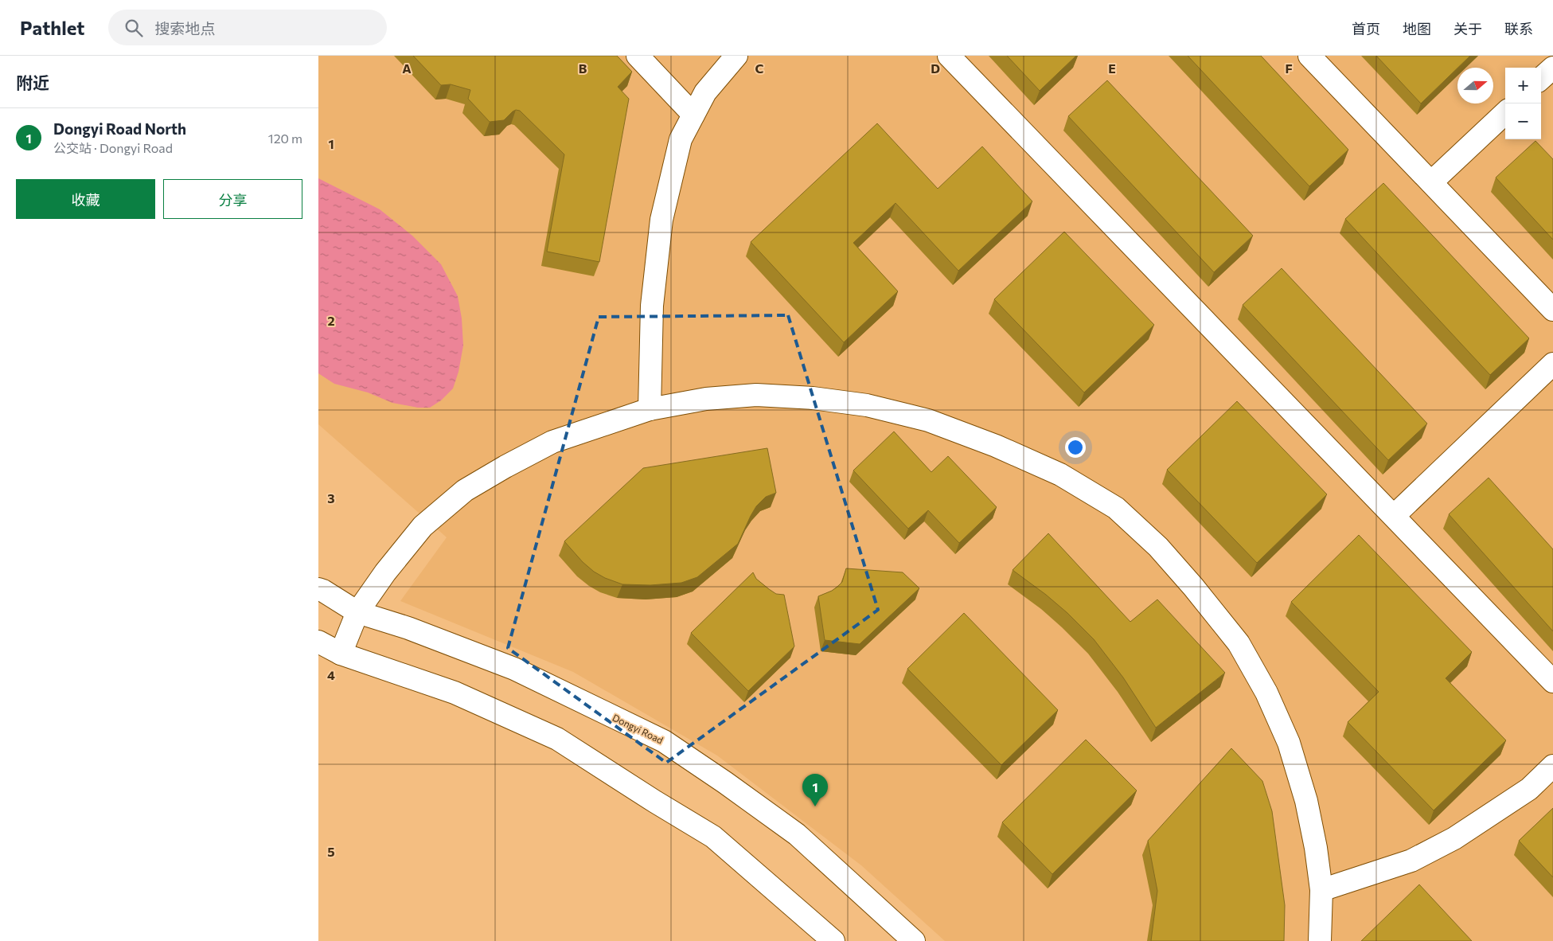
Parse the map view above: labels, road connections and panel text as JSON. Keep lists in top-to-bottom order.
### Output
{
  "streets": {
    "street": ["Dongyi Road"]
  },
  "north": "right",
  "page": {
    "header": "Pathlet",
    "search": "搜索地点",
    "nav": [
      "首页",
      "地图",
      "关于",
      "联系"
    ],
    "heading": "附近",
    "map_buttons": ["+", "−"],
    "list": [
      {
        "mark": "1",
        "name": "Dongyi Road North",
        "note": "公交站 · Dongyi Road",
        "value": "120 m"
      }
    ],
    "buttons": ["收藏", "分享"],
    "pins": "1"
  },
  "grid": {
    "columns": [
      "A",
      "B",
      "C",
      "D",
      "E",
      "F"
    ],
    "rows": [
      "1",
      "2",
      "3",
      "4",
      "5"
    ]
  }
}
